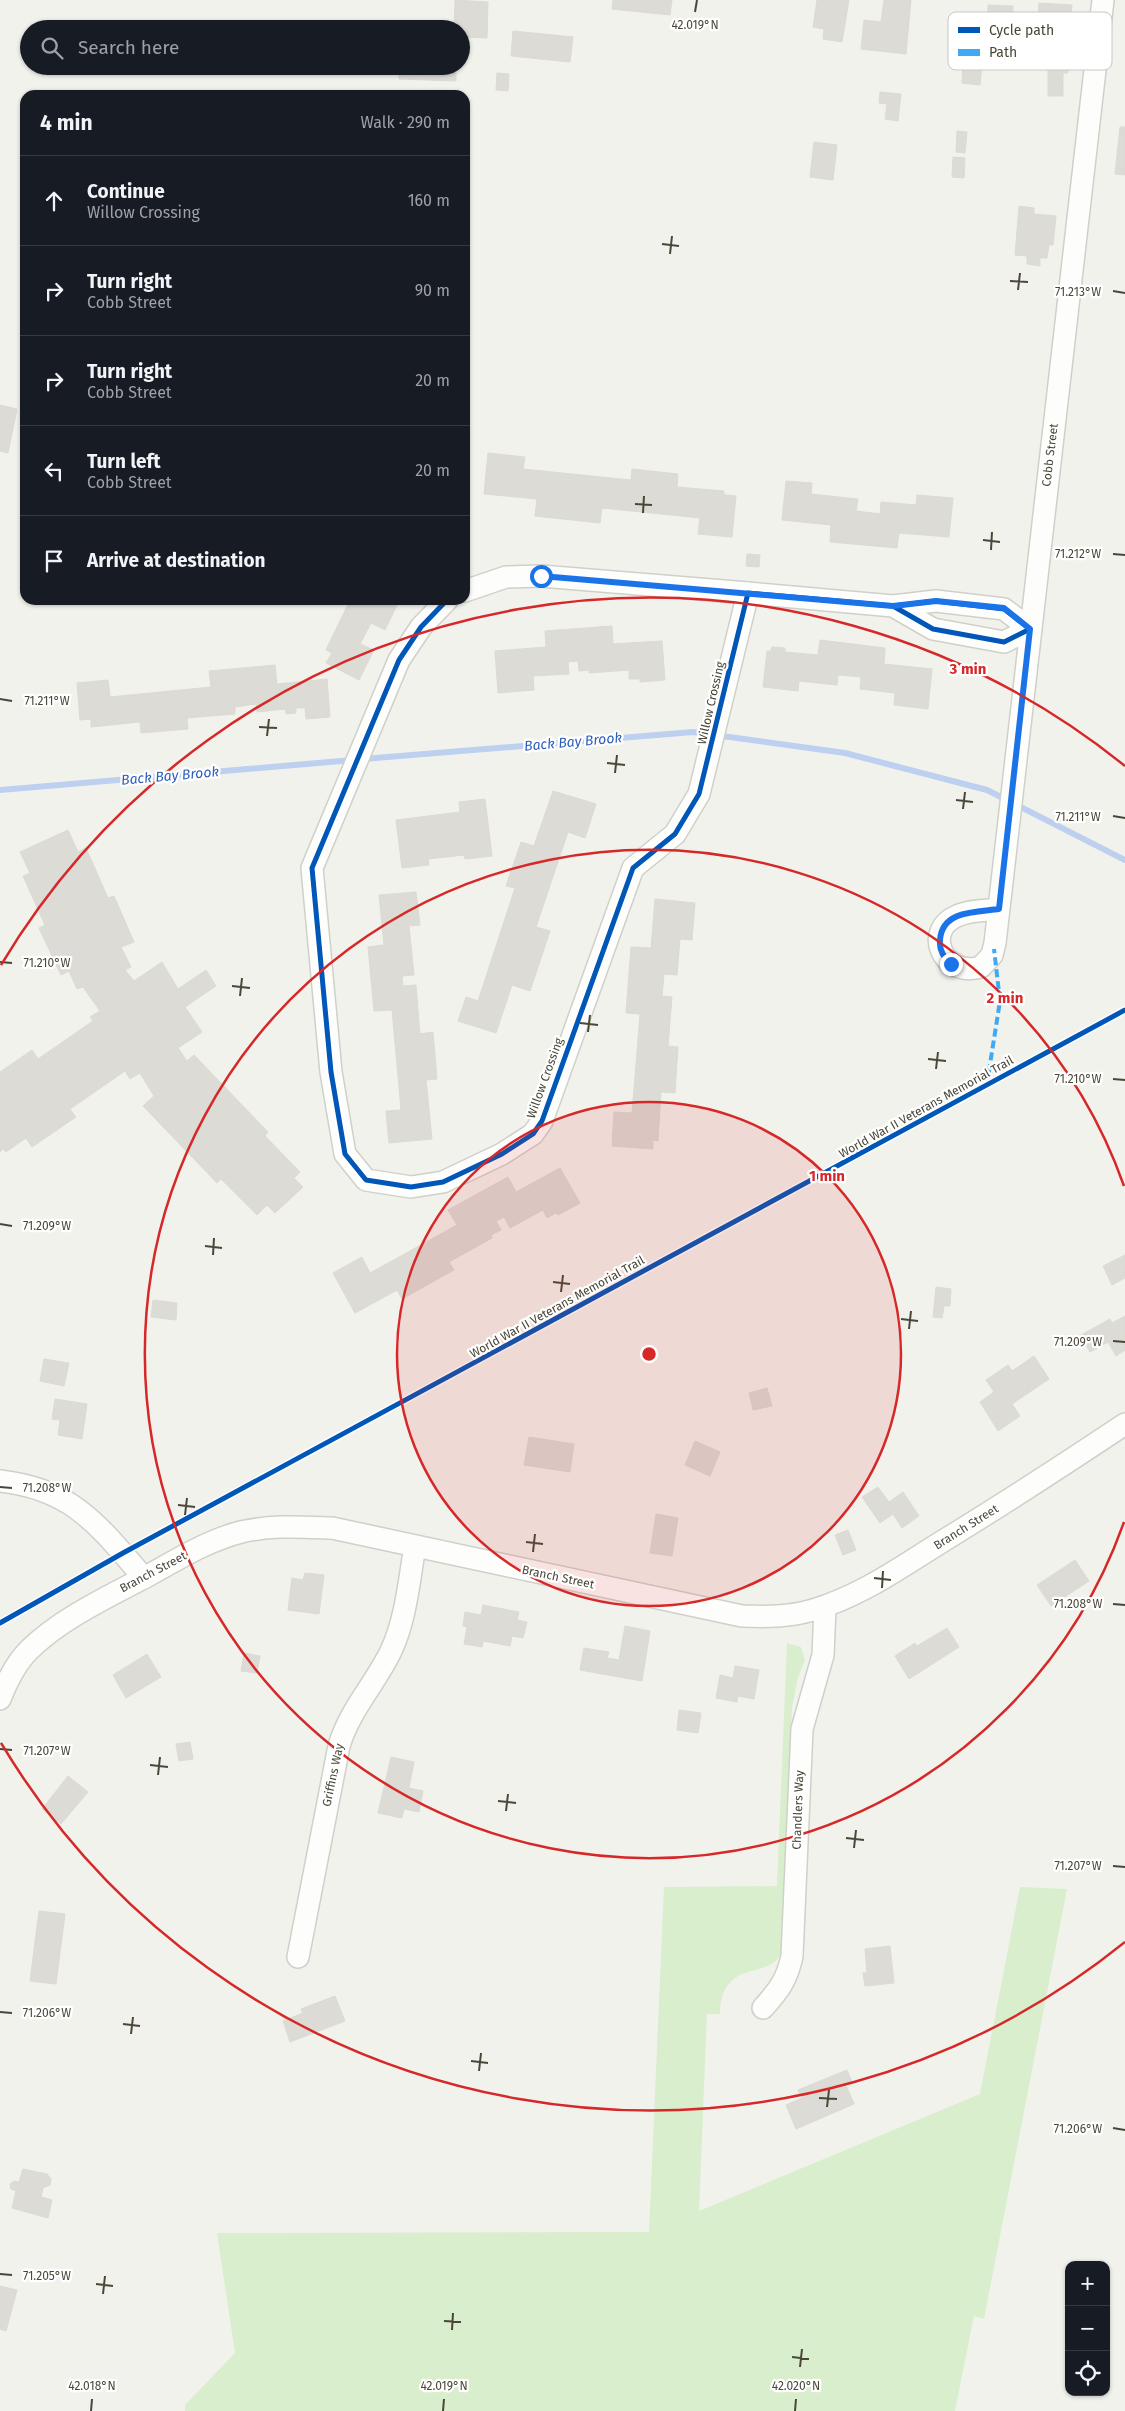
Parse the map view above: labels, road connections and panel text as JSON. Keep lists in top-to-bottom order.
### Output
{
  "streets": {
    "street": [
      "Cobb Street",
      "Willow Crossing",
      "Branch Street",
      "Griffins Way",
      "Chandlers Way"
    ],
    "cycle path": ["World War II Veterans Memorial Trail"]
  },
  "crossings": [
    ["Branch Street", "Griffins Way"],
    ["Branch Street", "Chandlers Way"]
  ],
  "water": ["Back Bay Brook"],
  "legend": ["Cycle path", "Path"],
  "page": {
    "search": "Search here",
    "heading": ["4 min", "Walk · 290 m"],
    "list": [
      ["Continue", "Willow Crossing", "160 m"],
      ["Turn right", "Cobb Street", "90 m"],
      ["Turn right", "Cobb Street", "20 m"],
      ["Turn left", "Cobb Street", "20 m"],
      "Arrive at destination"
    ],
    "map_buttons": ["+", "−"]
  },
  "coordinates": [
    "42.019°N",
    "71.213°W",
    "71.212°W",
    "71.211°W",
    "71.210°W",
    "71.209°W",
    "71.208°W",
    "71.207°W",
    "71.206°W",
    "71.205°W",
    "42.018°N",
    "42.020°N"
  ],
  "rings": ["3 min", "2 min", "1 min"]
}
